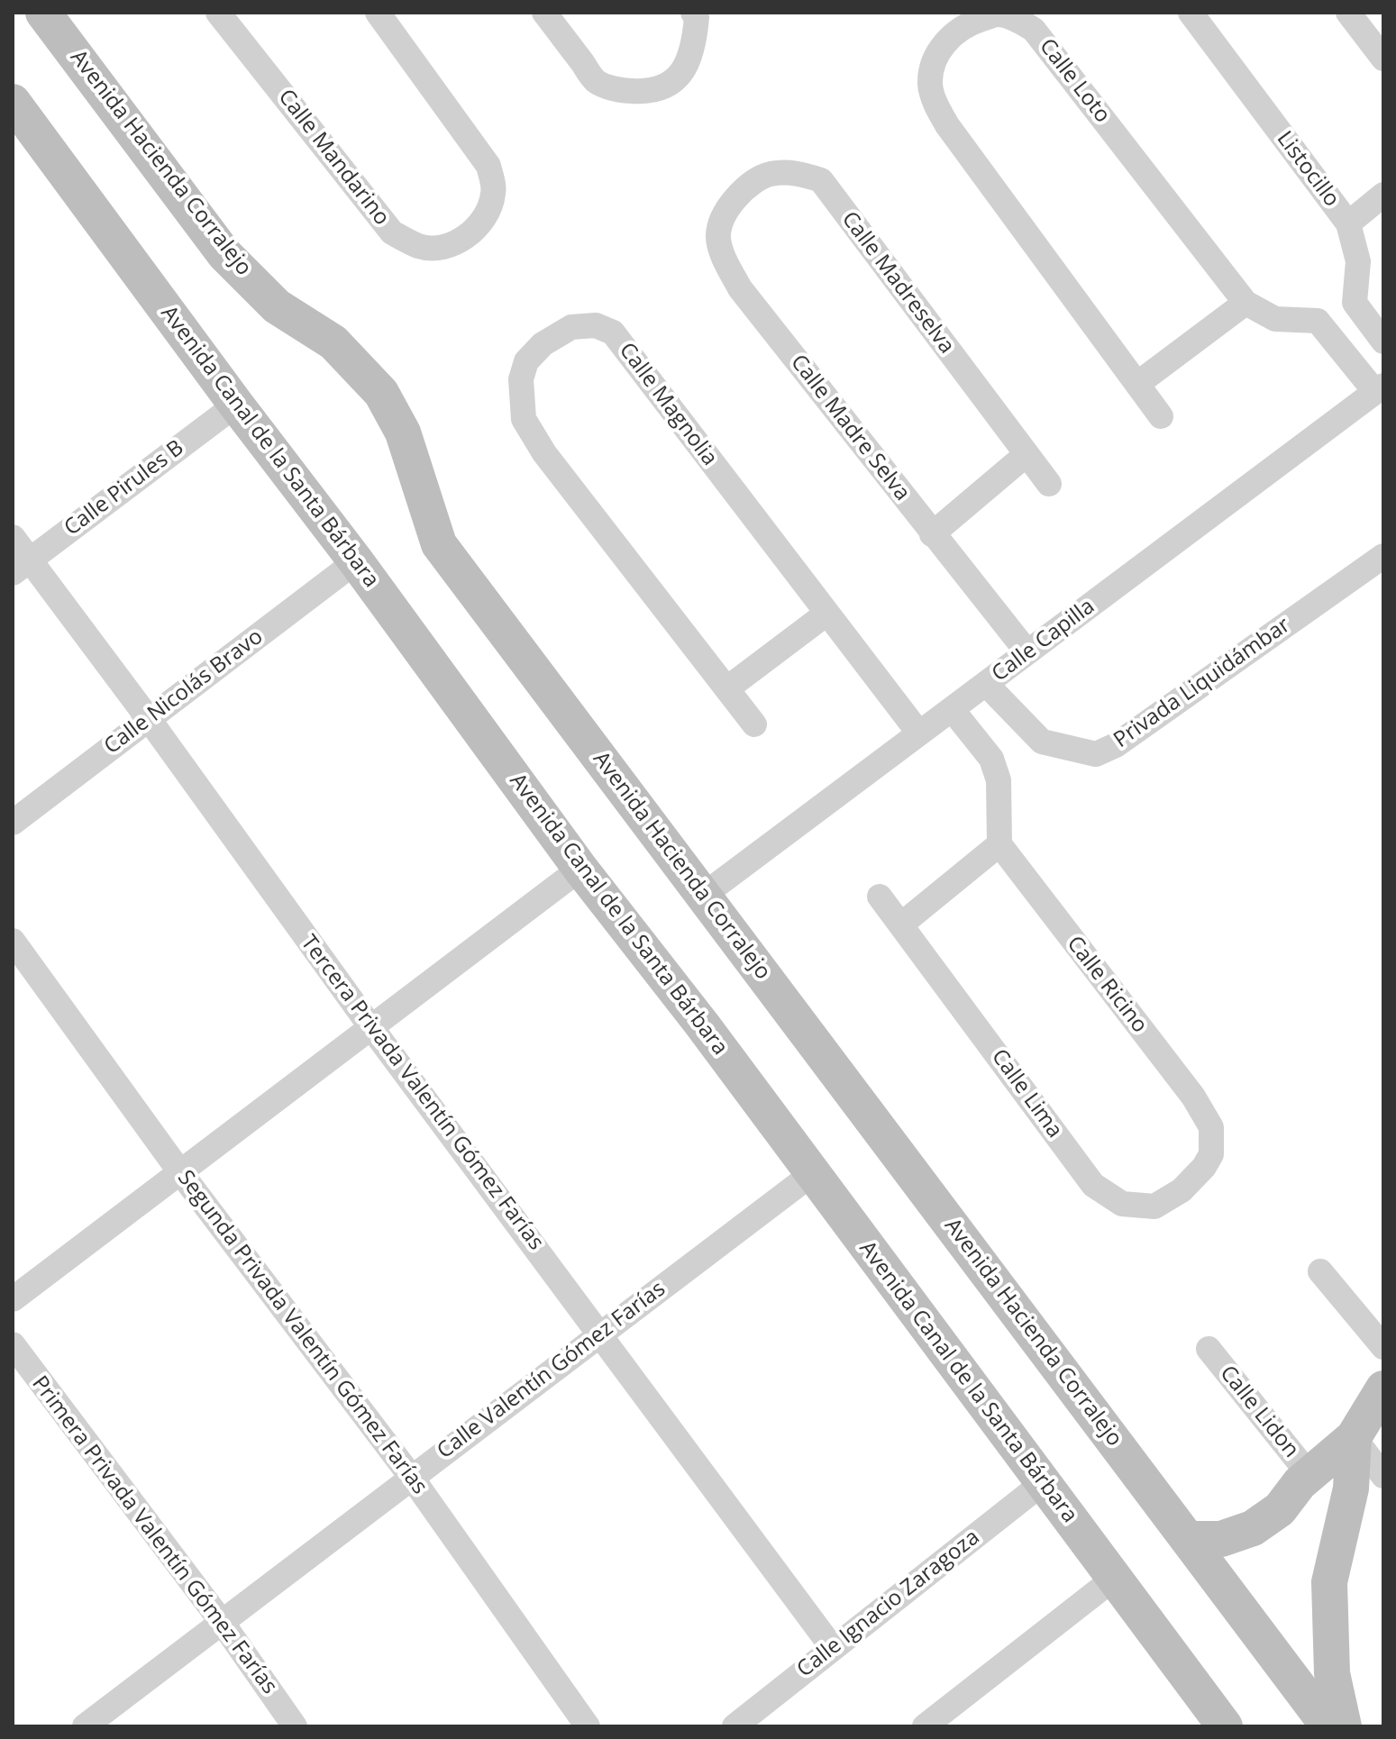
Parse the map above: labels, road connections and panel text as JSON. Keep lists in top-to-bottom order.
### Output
{
  "streets": {
    "main road": ["Avenida Hacienda Corralejo", "Avenida Canal de la Santa Bárbara"],
    "street": [
      "Calle Loto",
      "Calle Mandarino",
      "Listocillo",
      "Calle Madreselva",
      "Calle Magnolia",
      "Calle Madre Selva",
      "Calle Pirules B",
      "Calle Capilla",
      "Privada Liquidámbar",
      "Calle Nicolás Bravo",
      "Calle Ricino",
      "Tercera Privada Valentín Gómez Farías",
      "Calle Lima",
      "Segunda Privada Valentín Gómez Farías",
      "Calle Valentín Gómez Farías",
      "Calle Lidon",
      "Primera Privada Valentín Gómez Farías",
      "Calle Ignacio Zaragoza"
    ]
  },
  "crossings": [
    ["Calle Loto", "Calle Capilla"],
    ["Avenida Hacienda Corralejo", "Calle Capilla"],
    ["Calle Madreselva", "Calle Madre Selva"],
    ["Calle Magnolia", "Calle Capilla"],
    ["Calle Madre Selva", "Calle Capilla"],
    ["Avenida Canal de la Santa Bárbara", "Calle Pirules B"],
    ["Avenida Canal de la Santa Bárbara", "Calle Nicolás Bravo"],
    ["Avenida Canal de la Santa Bárbara", "Calle Valentín Gómez Farías"],
    ["Avenida Canal de la Santa Bárbara", "Calle Ignacio Zaragoza"],
    ["Calle Pirules B", "Tercera Privada Valentín Gómez Farías"],
    ["Calle Capilla", "Privada Liquidámbar"],
    ["Calle Nicolás Bravo", "Tercera Privada Valentín Gómez Farías"],
    ["Calle Ricino", "Calle Lima"],
    ["Tercera Privada Valentín Gómez Farías", "Calle Valentín Gómez Farías"],
    ["Tercera Privada Valentín Gómez Farías", "Calle Ignacio Zaragoza"],
    ["Segunda Privada Valentín Gómez Farías", "Calle Valentín Gómez Farías"],
    ["Calle Valentín Gómez Farías", "Primera Privada Valentín Gómez Farías"]
  ]
}
